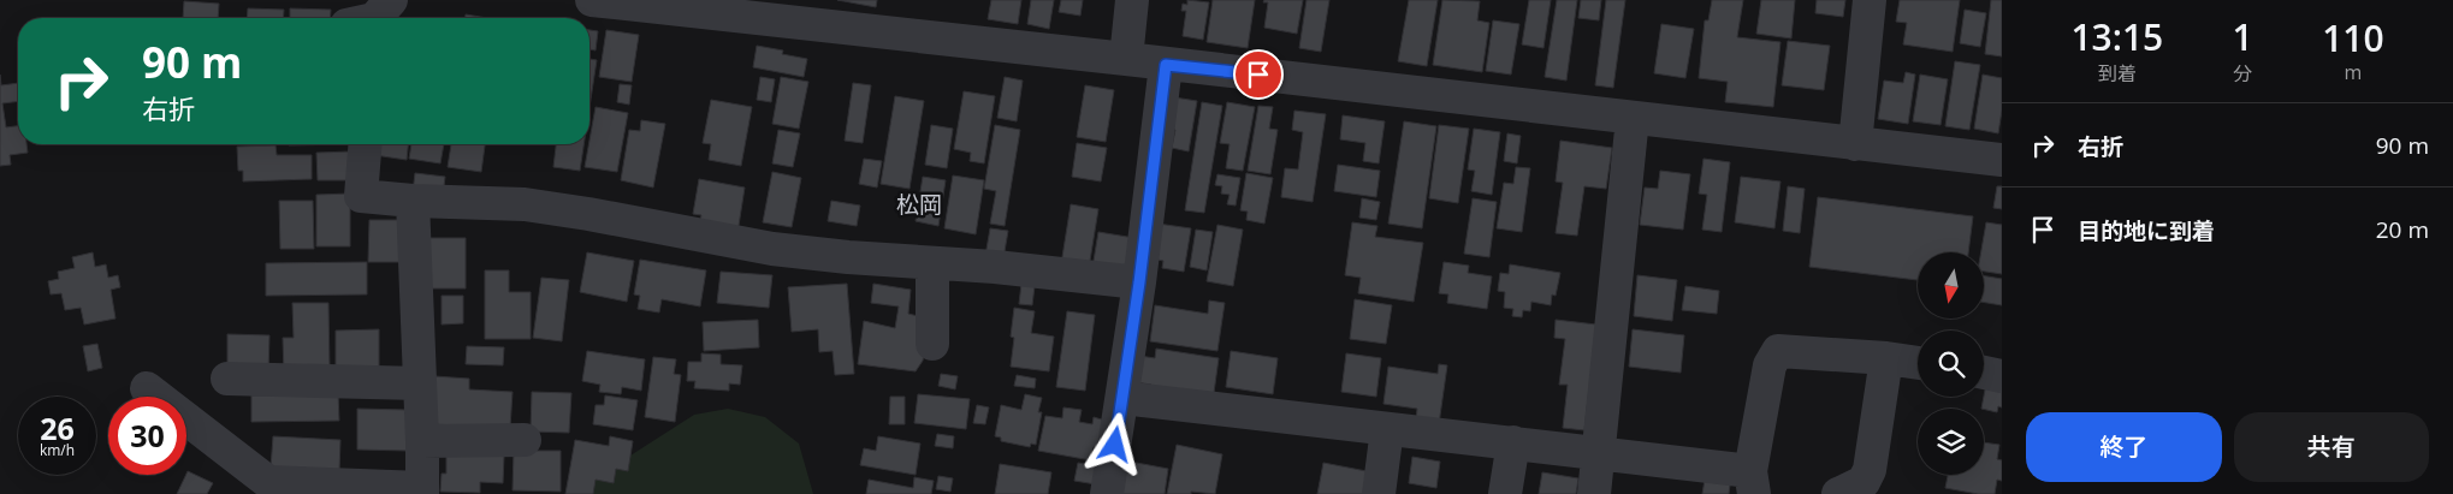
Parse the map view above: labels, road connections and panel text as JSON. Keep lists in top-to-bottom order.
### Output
{
  "districts": ["松岡"],
  "north": "bottom",
  "page": {
    "eta": [
      "13:15",
      "到着",
      "1",
      "分",
      "110",
      "m"
    ],
    "turn": ["90 m", "右折"],
    "list": [
      {
        "name": "右折",
        "value": "90 m"
      },
      {
        "name": "目的地に到着",
        "value": "20 m"
      }
    ],
    "speed": "26 km/h",
    "limit": "30",
    "buttons": ["終了", "共有"]
  }
}
